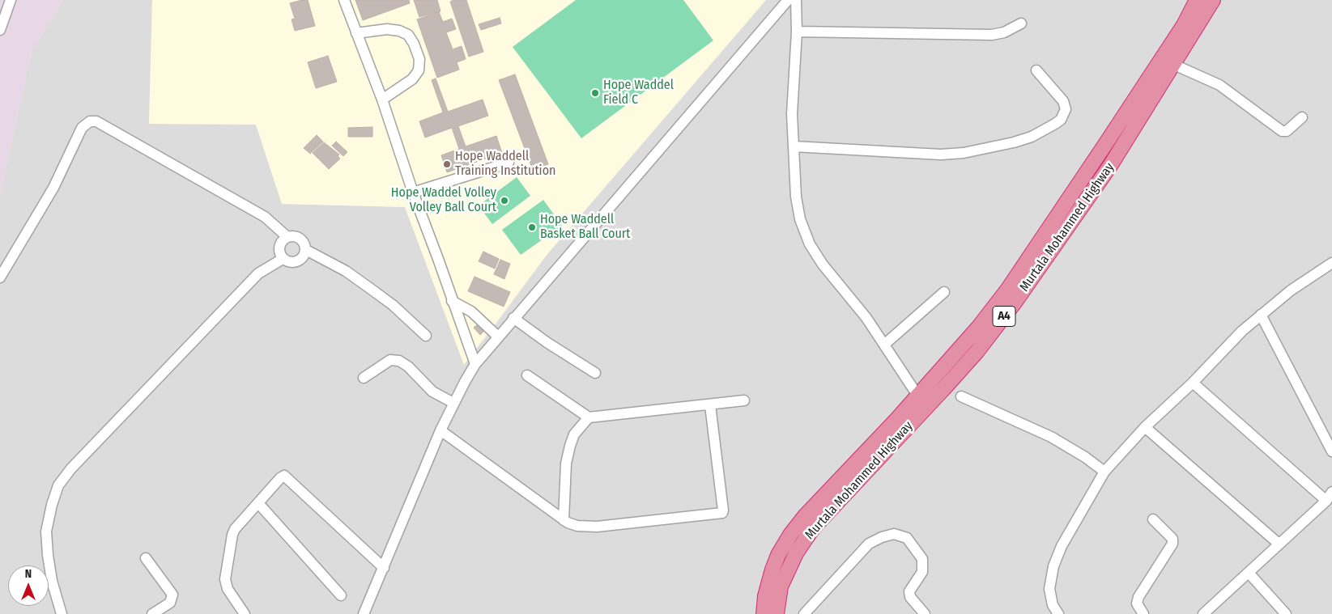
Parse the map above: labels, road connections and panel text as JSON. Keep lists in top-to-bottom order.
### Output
{
  "streets": {
    "highway": ["Murtala Mohammed Highway", "A4"]
  },
  "places": [
    "Hope Waddel Field C",
    "Hope Waddell Training Institution",
    "Hope Waddel Volley Volley Ball Court",
    "Hope Waddell Basket Ball Court"
  ],
  "north": "top"
}
